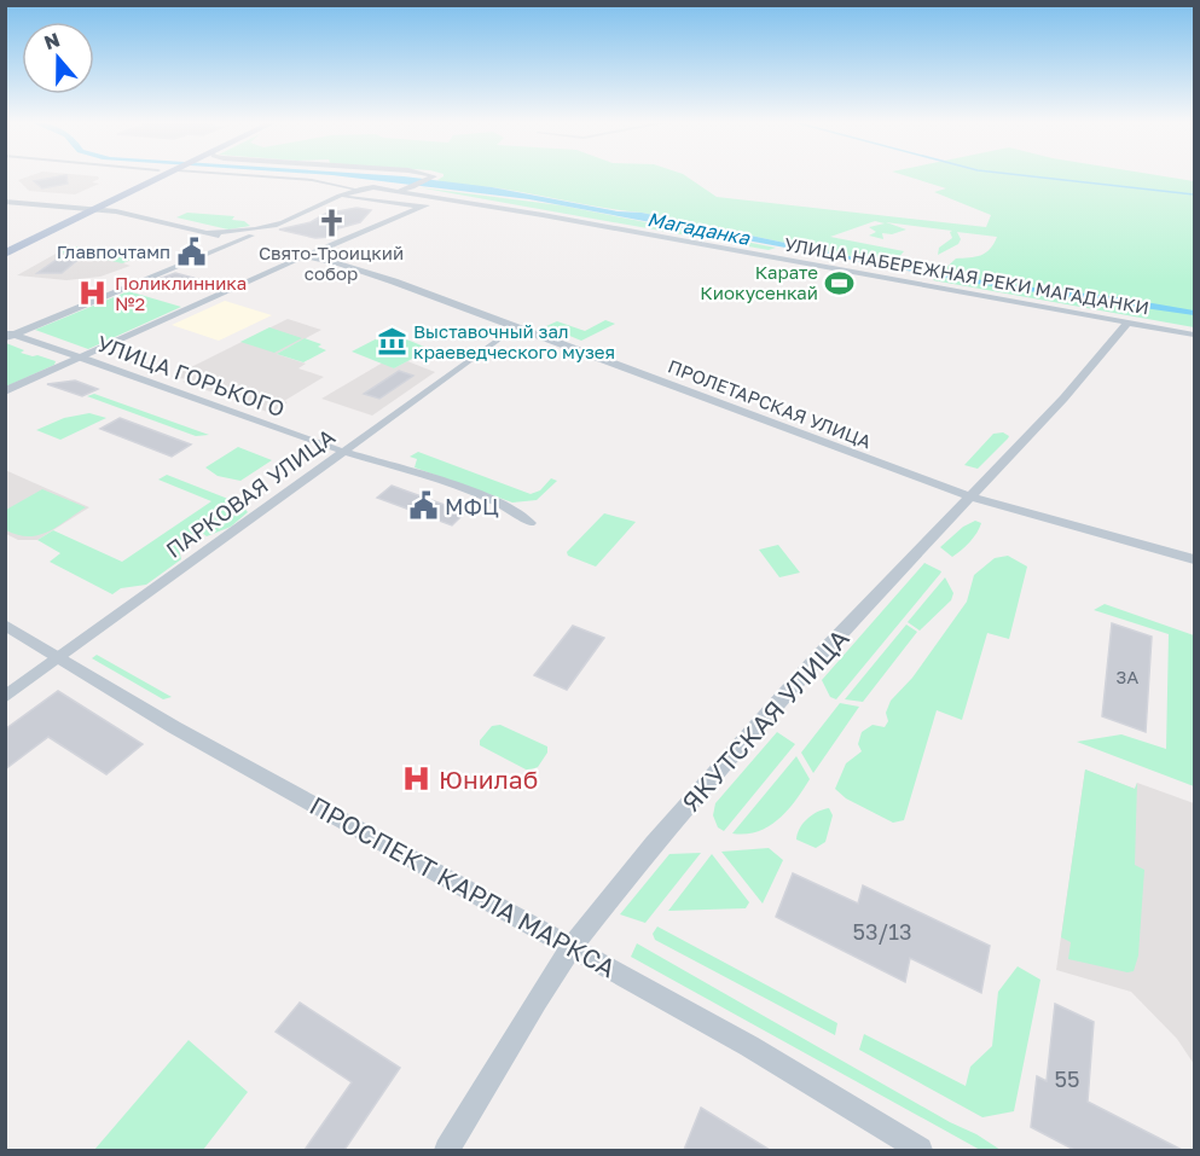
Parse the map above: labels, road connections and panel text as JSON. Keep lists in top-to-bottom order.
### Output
{
  "streets": {
    "street": [
      "УЛИЦА НАБЕРЕЖНАЯ РЕКИ МАГАДАНКИ",
      "УЛИЦА ГОРЬКОГО",
      "ПРОЛЕТАРСКАЯ УЛИЦА",
      "ПАРКОВАЯ УЛИЦА",
      "ЯКУТСКАЯ УЛИЦА",
      "ПРОСПЕКТ КАРЛА МАРКСА"
    ]
  },
  "crossings": [
    ["УЛИЦА НАБЕРЕЖНАЯ РЕКИ МАГАДАНКИ", "ЯКУТСКАЯ УЛИЦА"],
    ["УЛИЦА ГОРЬКОГО", "ПАРКОВАЯ УЛИЦА"],
    ["ПРОЛЕТАРСКАЯ УЛИЦА", "ПАРКОВАЯ УЛИЦА"],
    ["ПРОЛЕТАРСКАЯ УЛИЦА", "ЯКУТСКАЯ УЛИЦА"],
    ["ПАРКОВАЯ УЛИЦА", "ПРОСПЕКТ КАРЛА МАРКСА"],
    ["ЯКУТСКАЯ УЛИЦА", "ПРОСПЕКТ КАРЛА МАРКСА"]
  ],
  "water": ["Магаданка"],
  "places": {
    "church": ["Свято-Троицкий собор"],
    "public building": ["Главпочтамп", "МФЦ"],
    "sports": ["Карате Киокусенкай"],
    "hospital": ["Поликлинника №2", "Юнилаб"],
    "museum": ["Выставочный зал краеведческого музея"]
  },
  "house_numbers": ["3А", "53/13", "55"],
  "north": "top"
}
